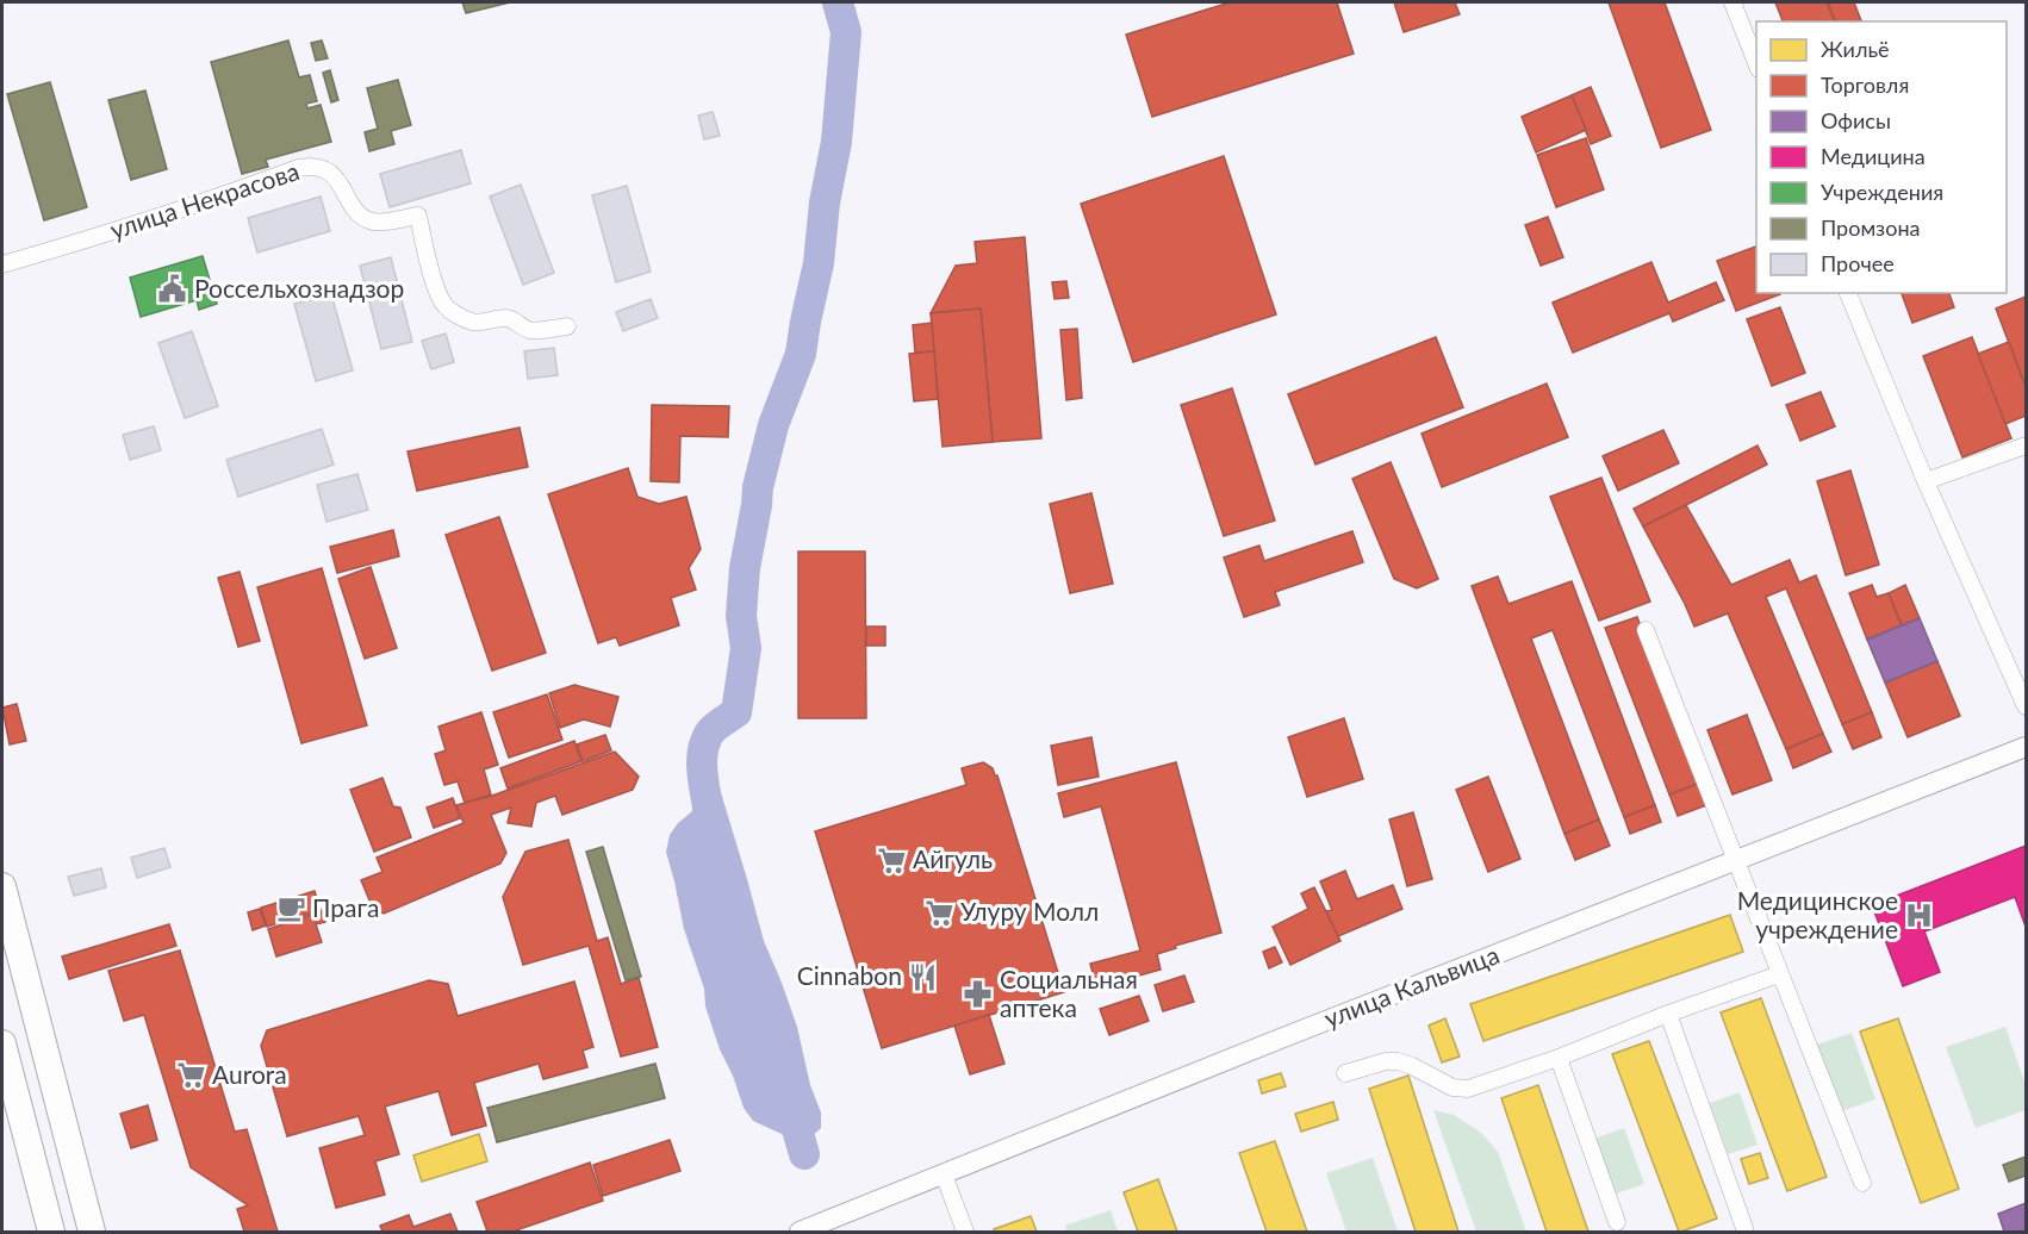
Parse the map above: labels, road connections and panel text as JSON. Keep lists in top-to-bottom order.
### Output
{
  "streets": {
    "street": ["улица Некрасова", "улица Кальвица"]
  },
  "places": {
    "public building": ["Россельхознадзор"],
    "supermarket": ["Айгуль", "Улуру Молл", "Aurora"],
    "cafe": ["Прага"],
    "hospital": ["Медицинское учреждение"],
    "restaurant": ["Cinnabon"],
    "pharmacy": ["Социальная аптека"]
  },
  "legend": [
    "Жильё",
    "Торговля",
    "Офисы",
    "Медицина",
    "Учреждения",
    "Промзона",
    "Прочее"
  ]
}
